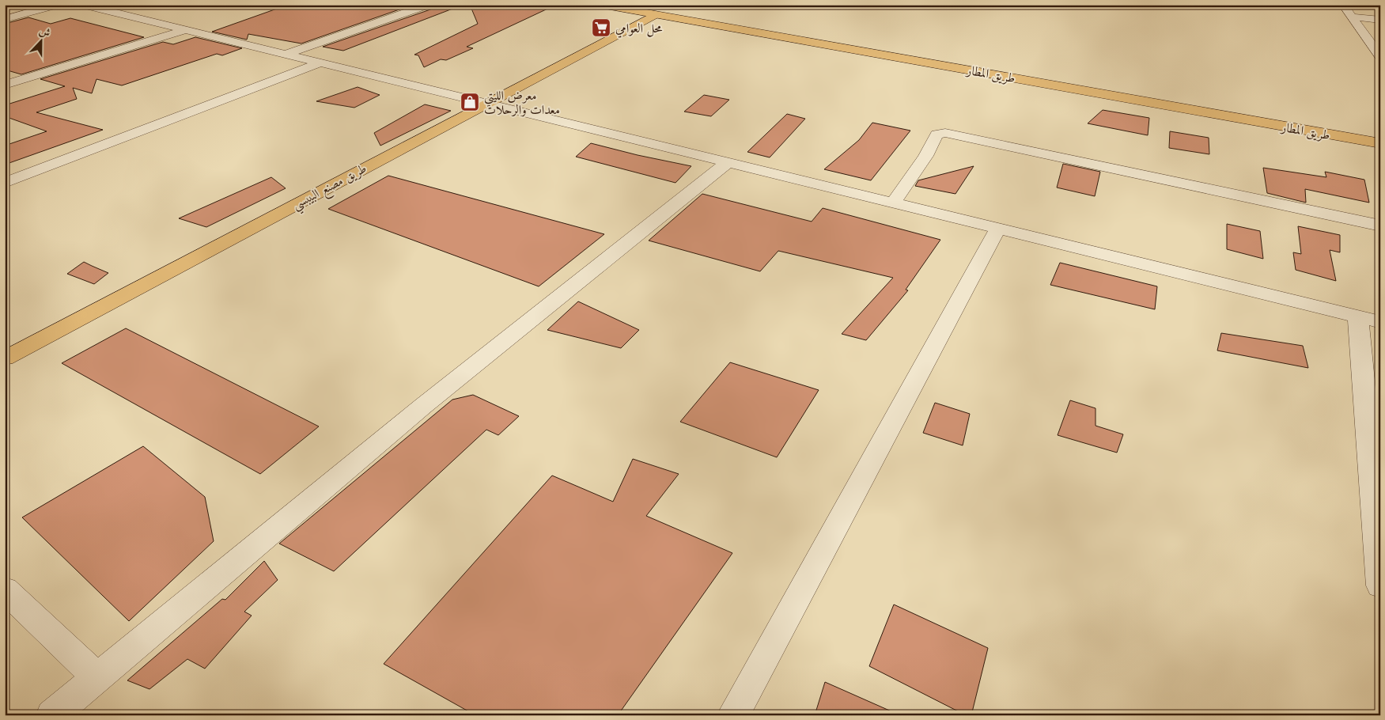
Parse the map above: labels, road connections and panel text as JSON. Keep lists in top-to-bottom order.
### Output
{
  "streets": {
    "main road": ["طريق المطار", "طريق مصنع البيبسي"]
  },
  "crossings": [
    ["طريق المطار", "طريق مصنع البيبسي"]
  ],
  "places": {
    "supermarket": ["محل العوامي"],
    "shop": ["معرض الليتي معدات والرحلات"]
  },
  "north": "top"
}
